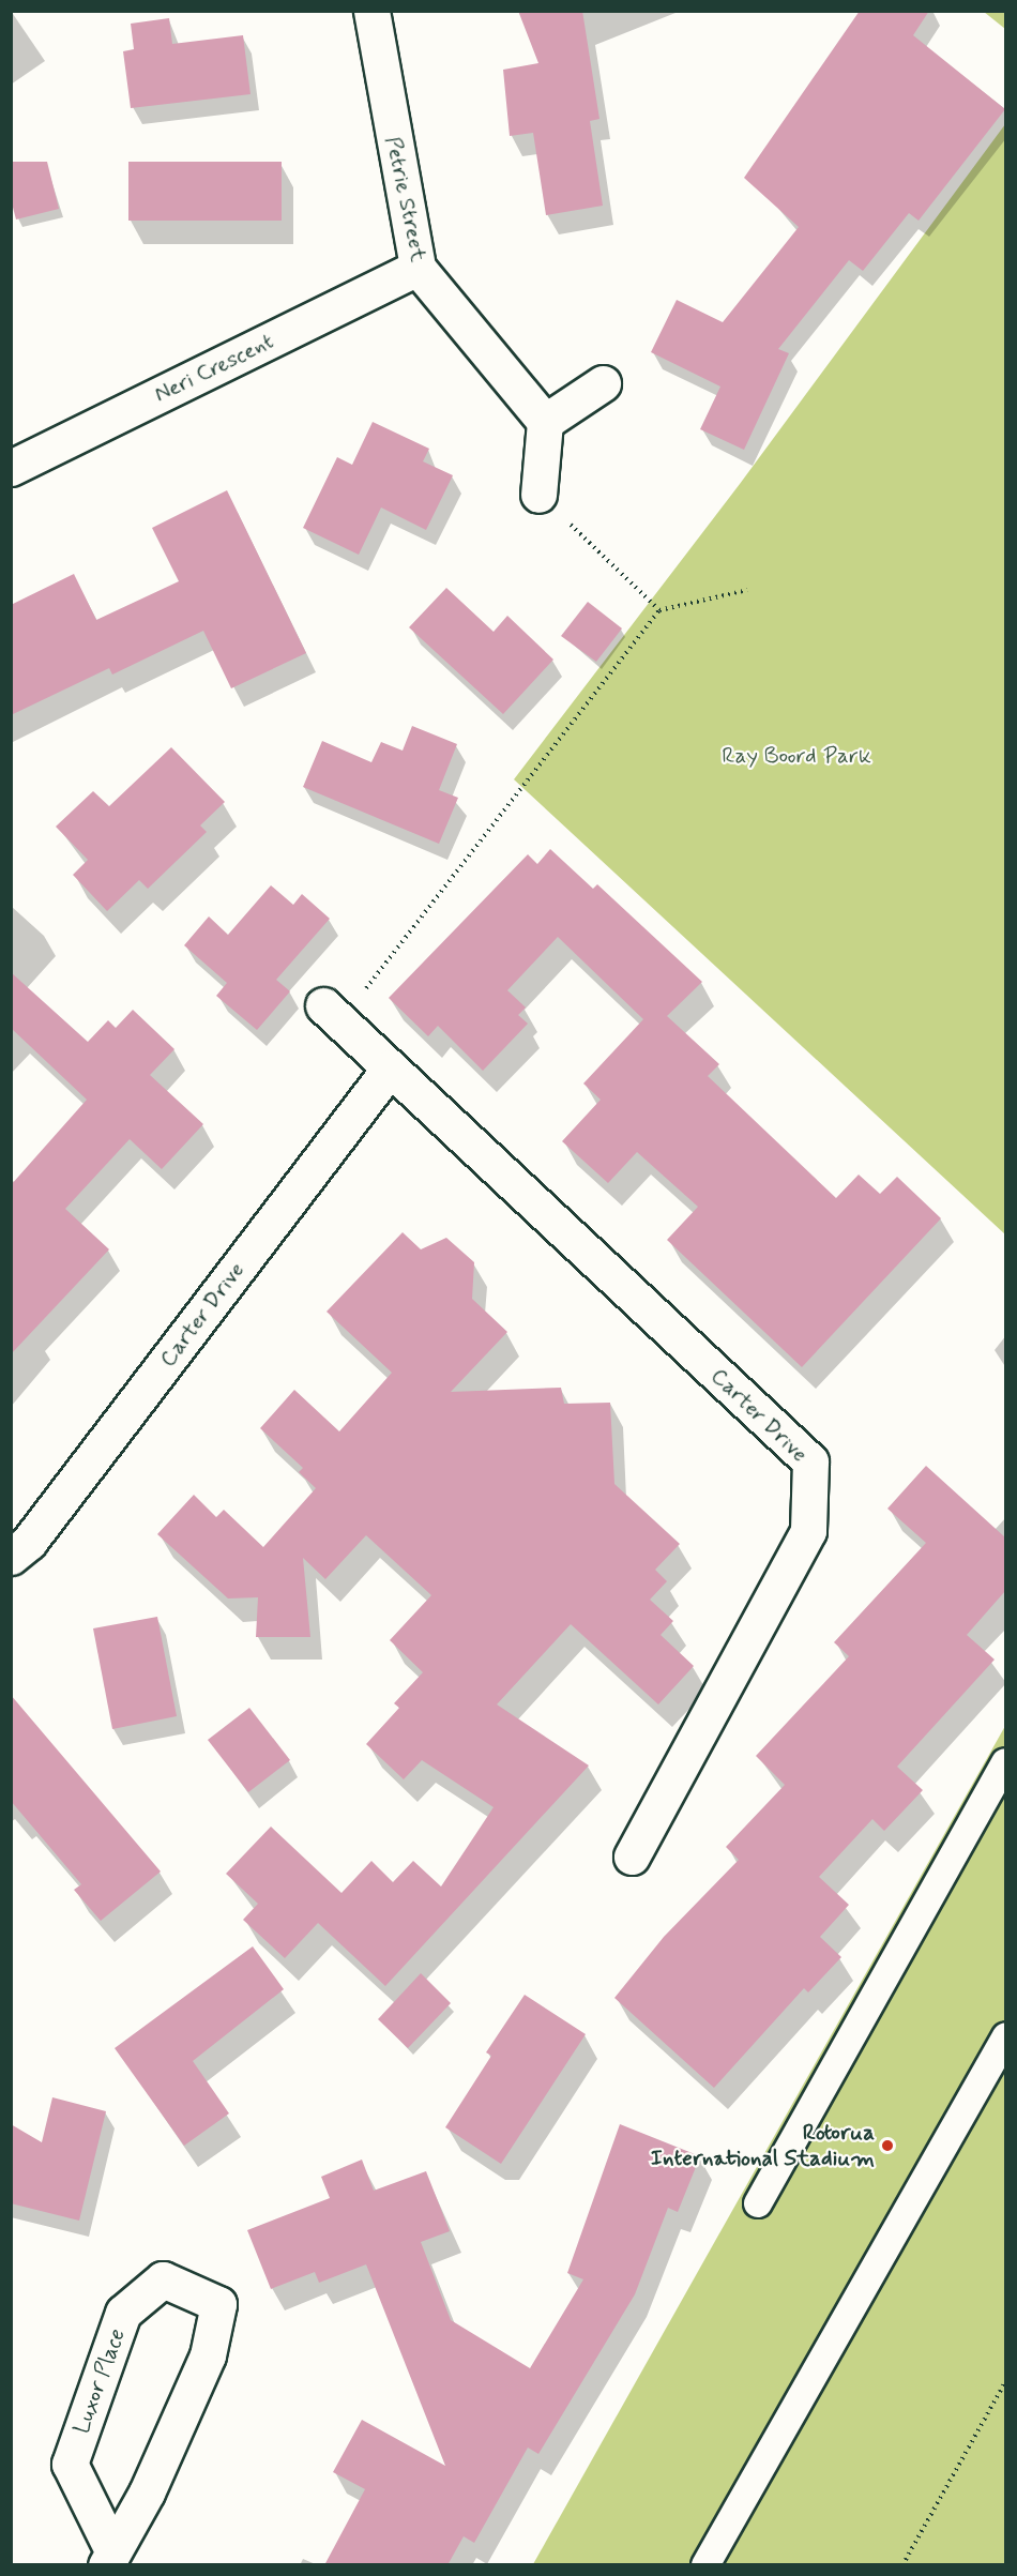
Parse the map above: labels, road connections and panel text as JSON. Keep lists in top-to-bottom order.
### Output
{
  "streets": {
    "street": [
      "Petrie Street",
      "Neri Crescent",
      "Carter Drive",
      "Luxor Place"
    ]
  },
  "crossings": [
    ["Petrie Street", "Neri Crescent"]
  ],
  "parks": ["Ray Boord Park"],
  "places": ["Rotorua International Stadium"]
}
